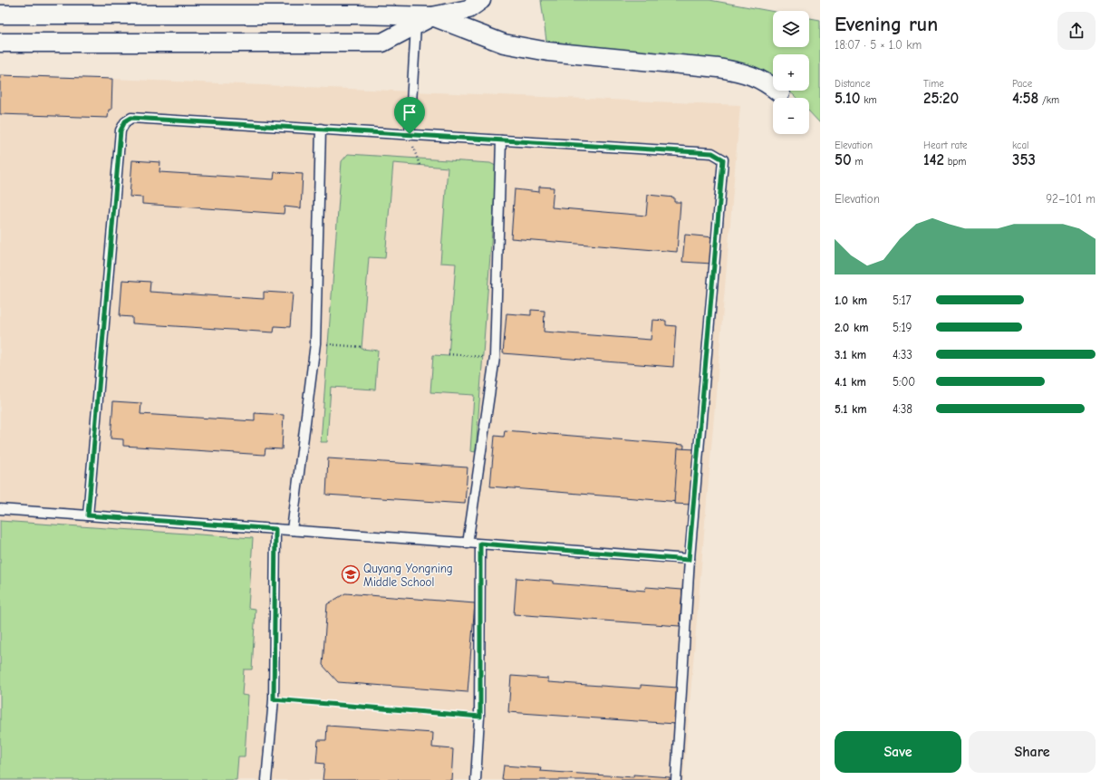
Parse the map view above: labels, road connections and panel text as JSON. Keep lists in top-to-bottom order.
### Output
{
  "places": {
    "school or university": ["Quyang Yongning Middle School"]
  },
  "page": {
    "heading": ["Evening run", "18:07 · 5 × 1.0 km"],
    "map_buttons": ["+", "−"],
    "stats": [
      ["Distance", "5.10 km"],
      ["Time", "25:20"],
      ["Pace", "4:58 /km"],
      ["Elevation", "50 m"],
      ["Heart rate", "142 bpm"],
      ["kcal", "353"]
    ],
    "chart": ["Elevation", "92–101 m"],
    "list": [
      {
        "name": "1.0 km",
        "note": "5:17"
      },
      {
        "name": "2.0 km",
        "note": "5:19"
      },
      {
        "name": "3.1 km",
        "note": "4:33"
      },
      {
        "name": "4.1 km",
        "note": "5:00"
      },
      {
        "name": "5.1 km",
        "note": "4:38"
      }
    ],
    "buttons": ["Save", "Share"]
  }
}
